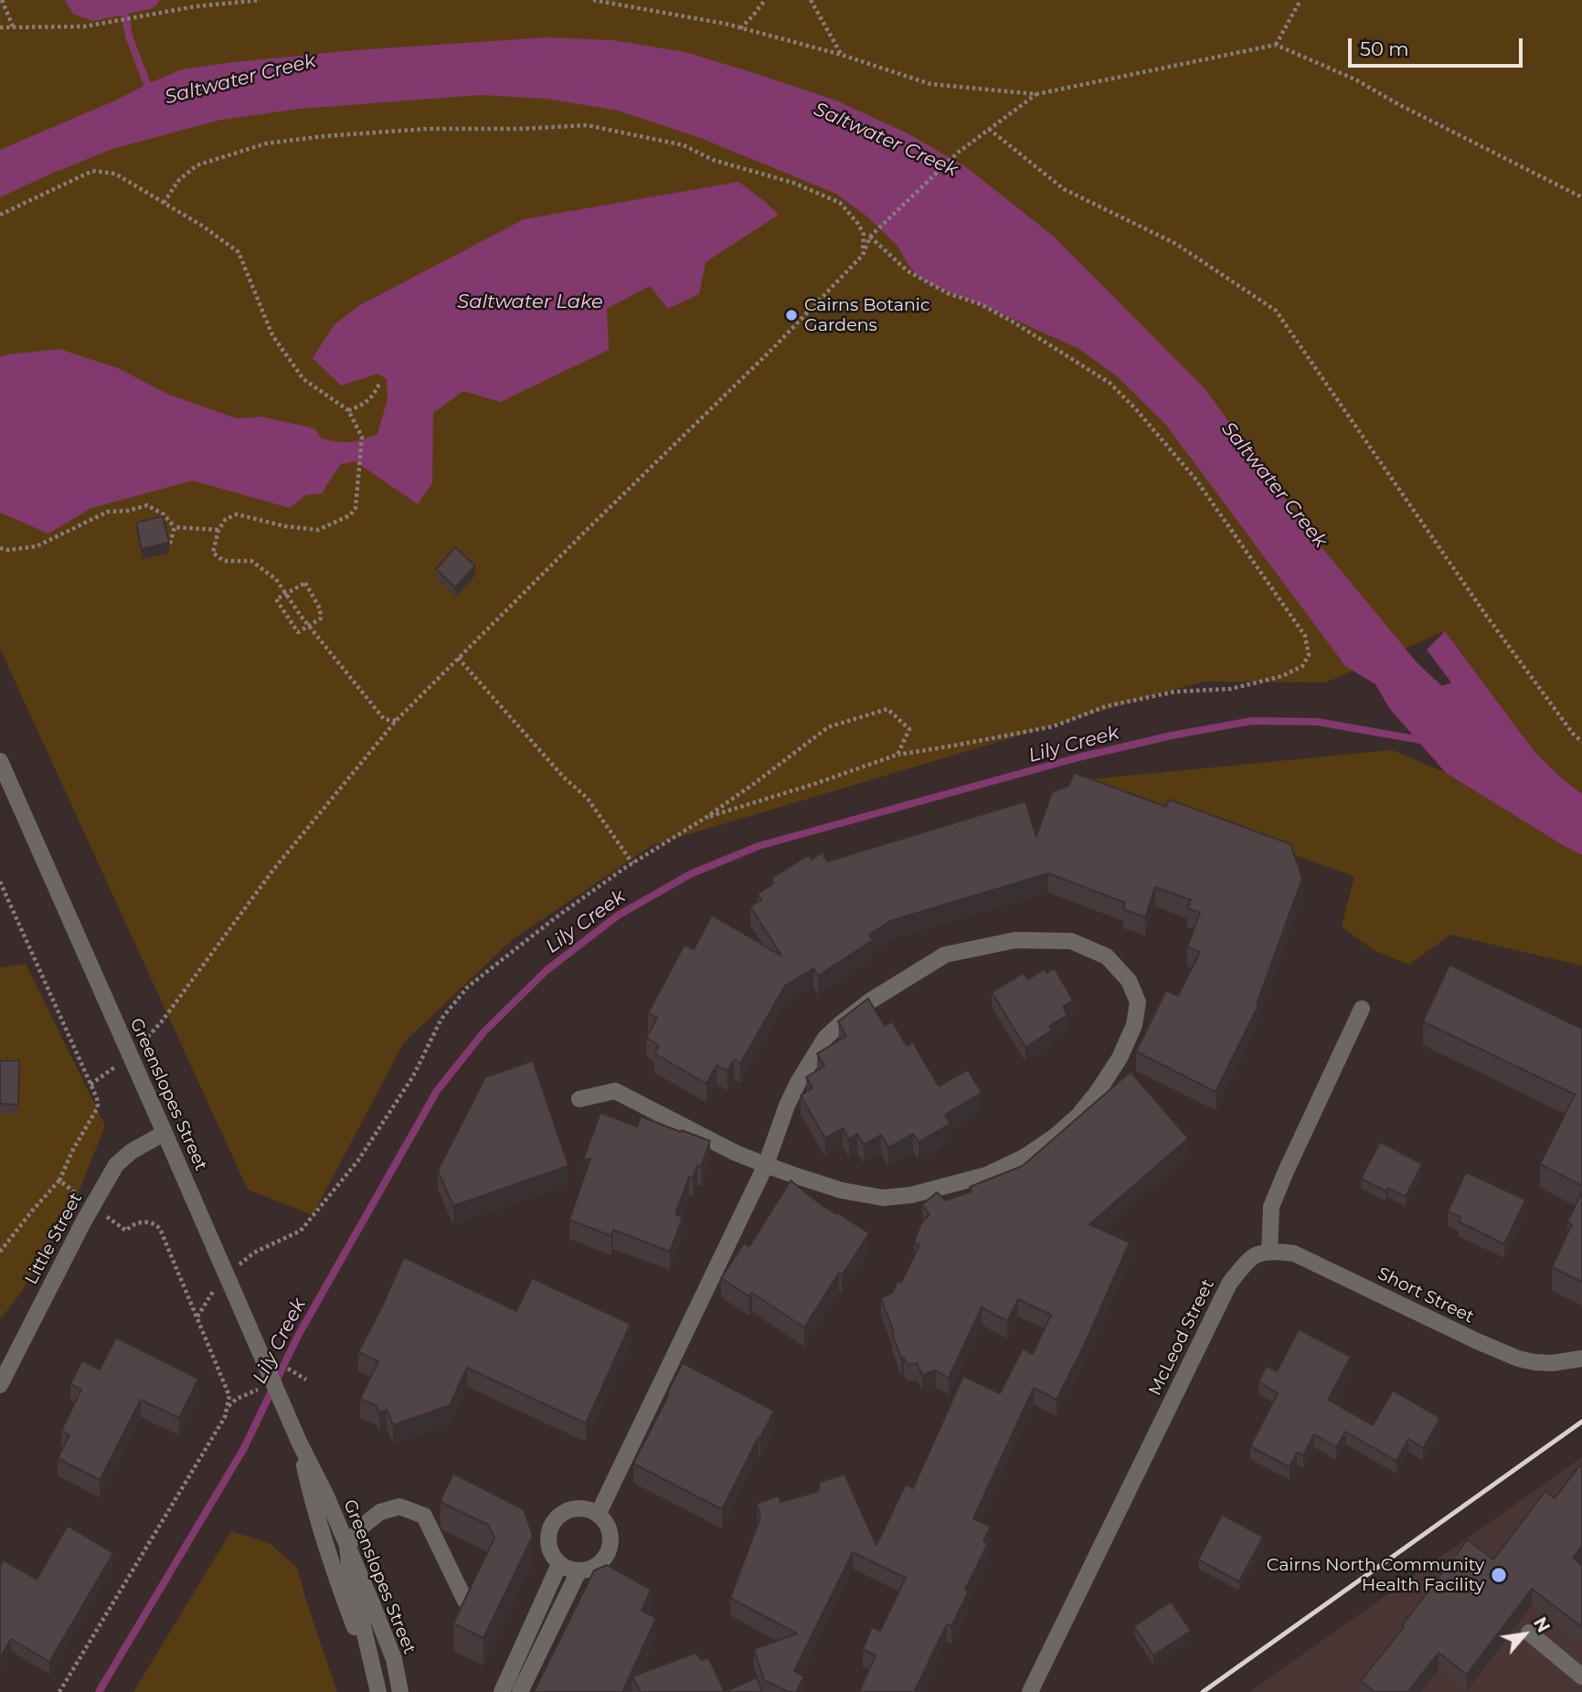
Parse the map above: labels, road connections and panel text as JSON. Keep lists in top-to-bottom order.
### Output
{
  "streets": {
    "street": [
      "Greenslopes Street",
      "Little Street",
      "Short Street",
      "McLeod Street"
    ]
  },
  "crossings": [
    ["Greenslopes Street", "Little Street"],
    ["Short Street", "McLeod Street"]
  ],
  "water": ["Saltwater Creek", "Saltwater Lake", "Lily Creek"],
  "places": ["Cairns Botanic Gardens", "Cairns North Community Health Facility"],
  "scale_bar": "50 m",
  "north": "top right"
}
